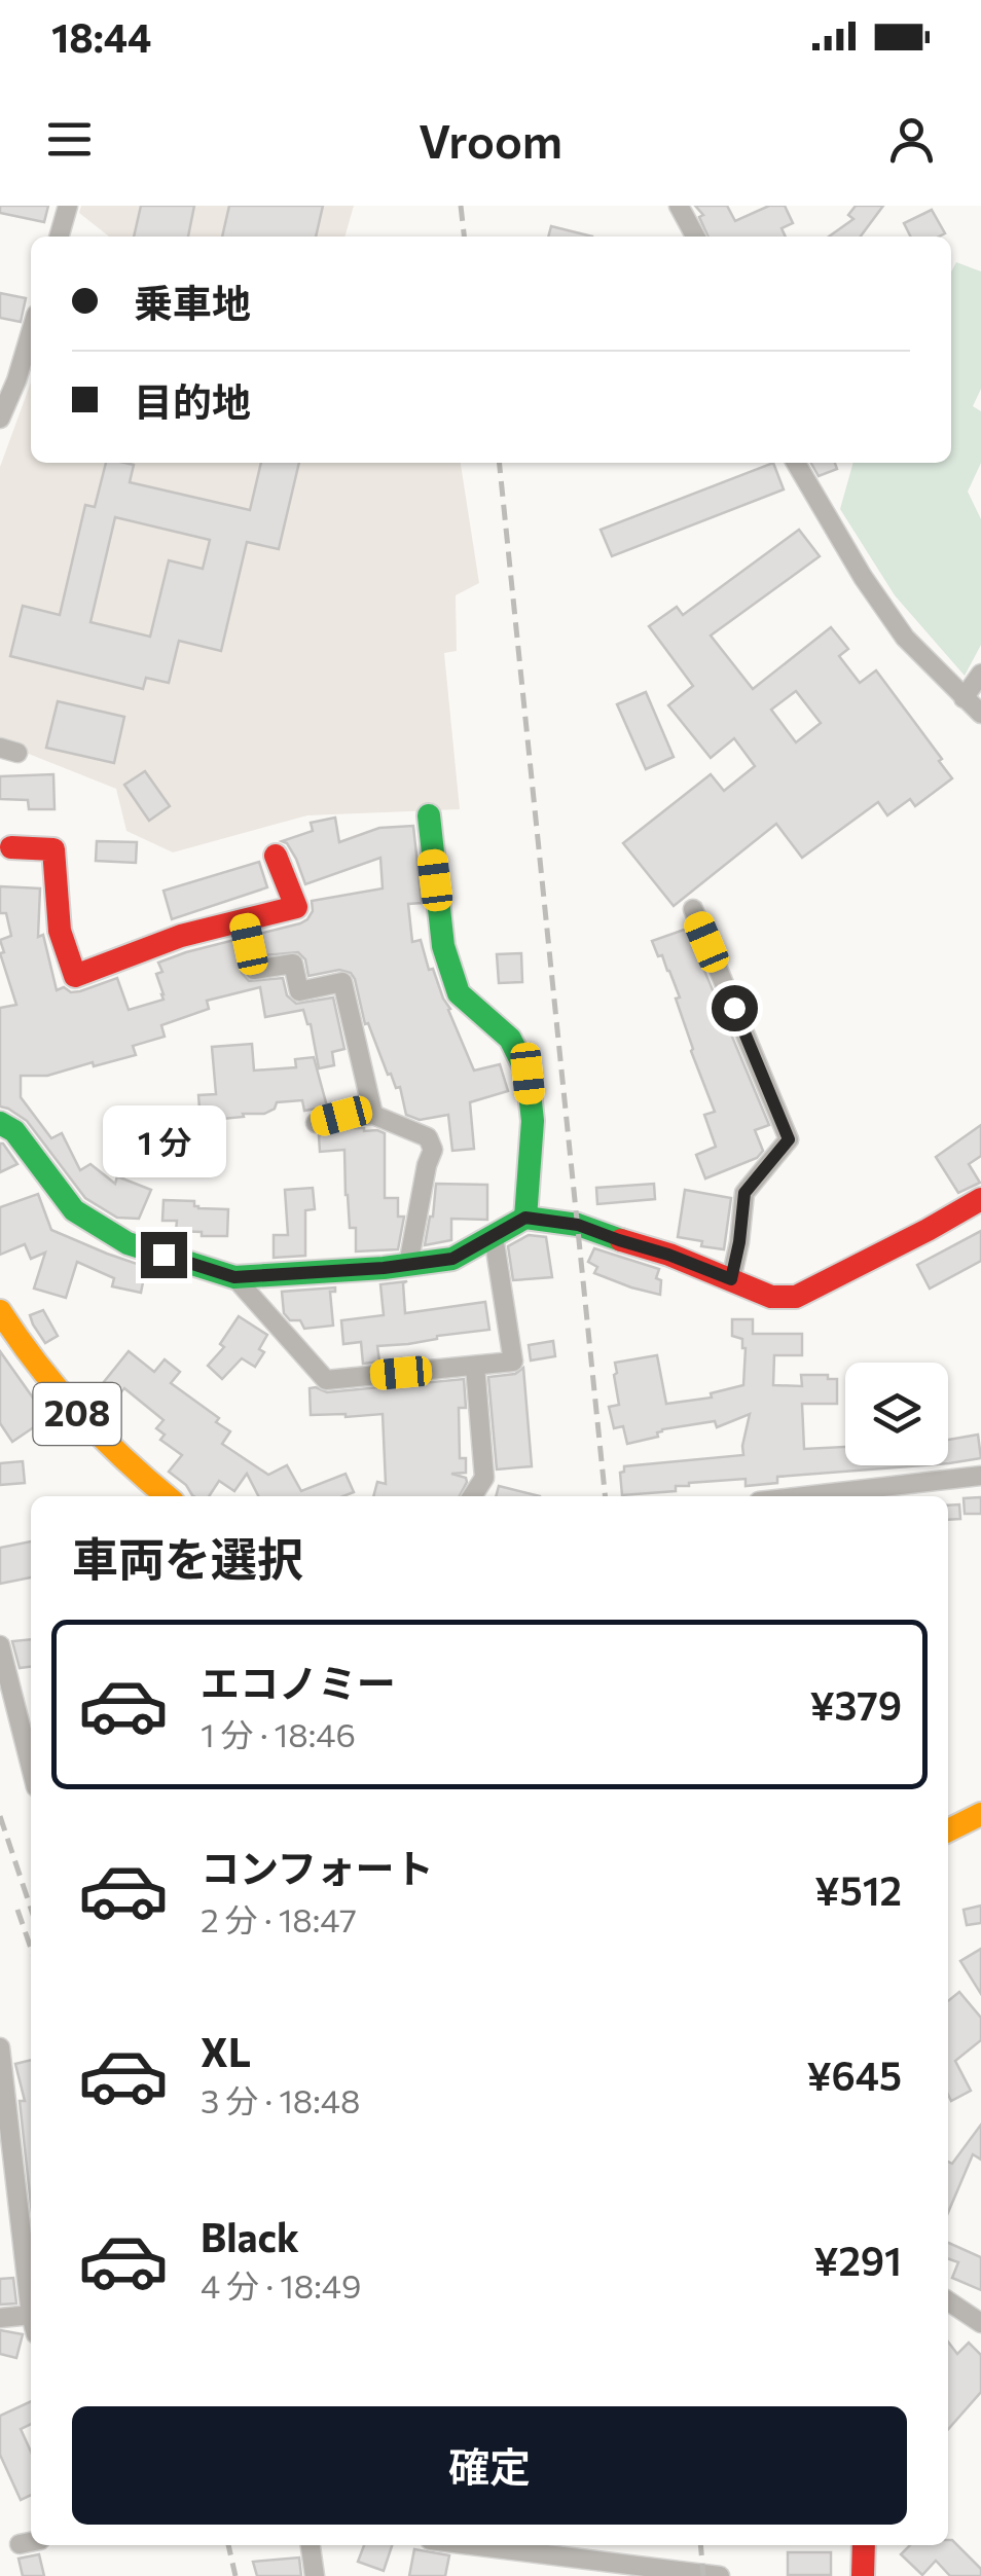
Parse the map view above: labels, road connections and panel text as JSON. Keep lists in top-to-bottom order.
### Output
{
  "streets": {
    "main road": ["208"]
  },
  "page": {
    "status": "18:44",
    "header": "Vroom",
    "banner": ["乗車地", "目的地"],
    "bubble": "1 分",
    "heading": "車両を選択",
    "list": [
      {
        "name": "エコノミー",
        "note": "1 分 · 18:46",
        "value": "¥379"
      },
      {
        "name": "コンフォート",
        "note": "2 分 · 18:47",
        "value": "¥512"
      },
      {
        "name": "XL",
        "note": "3 分 · 18:48",
        "value": "¥645"
      },
      {
        "name": "Black",
        "note": "4 分 · 18:49",
        "value": "¥291"
      }
    ],
    "buttons": "確定"
  }
}
